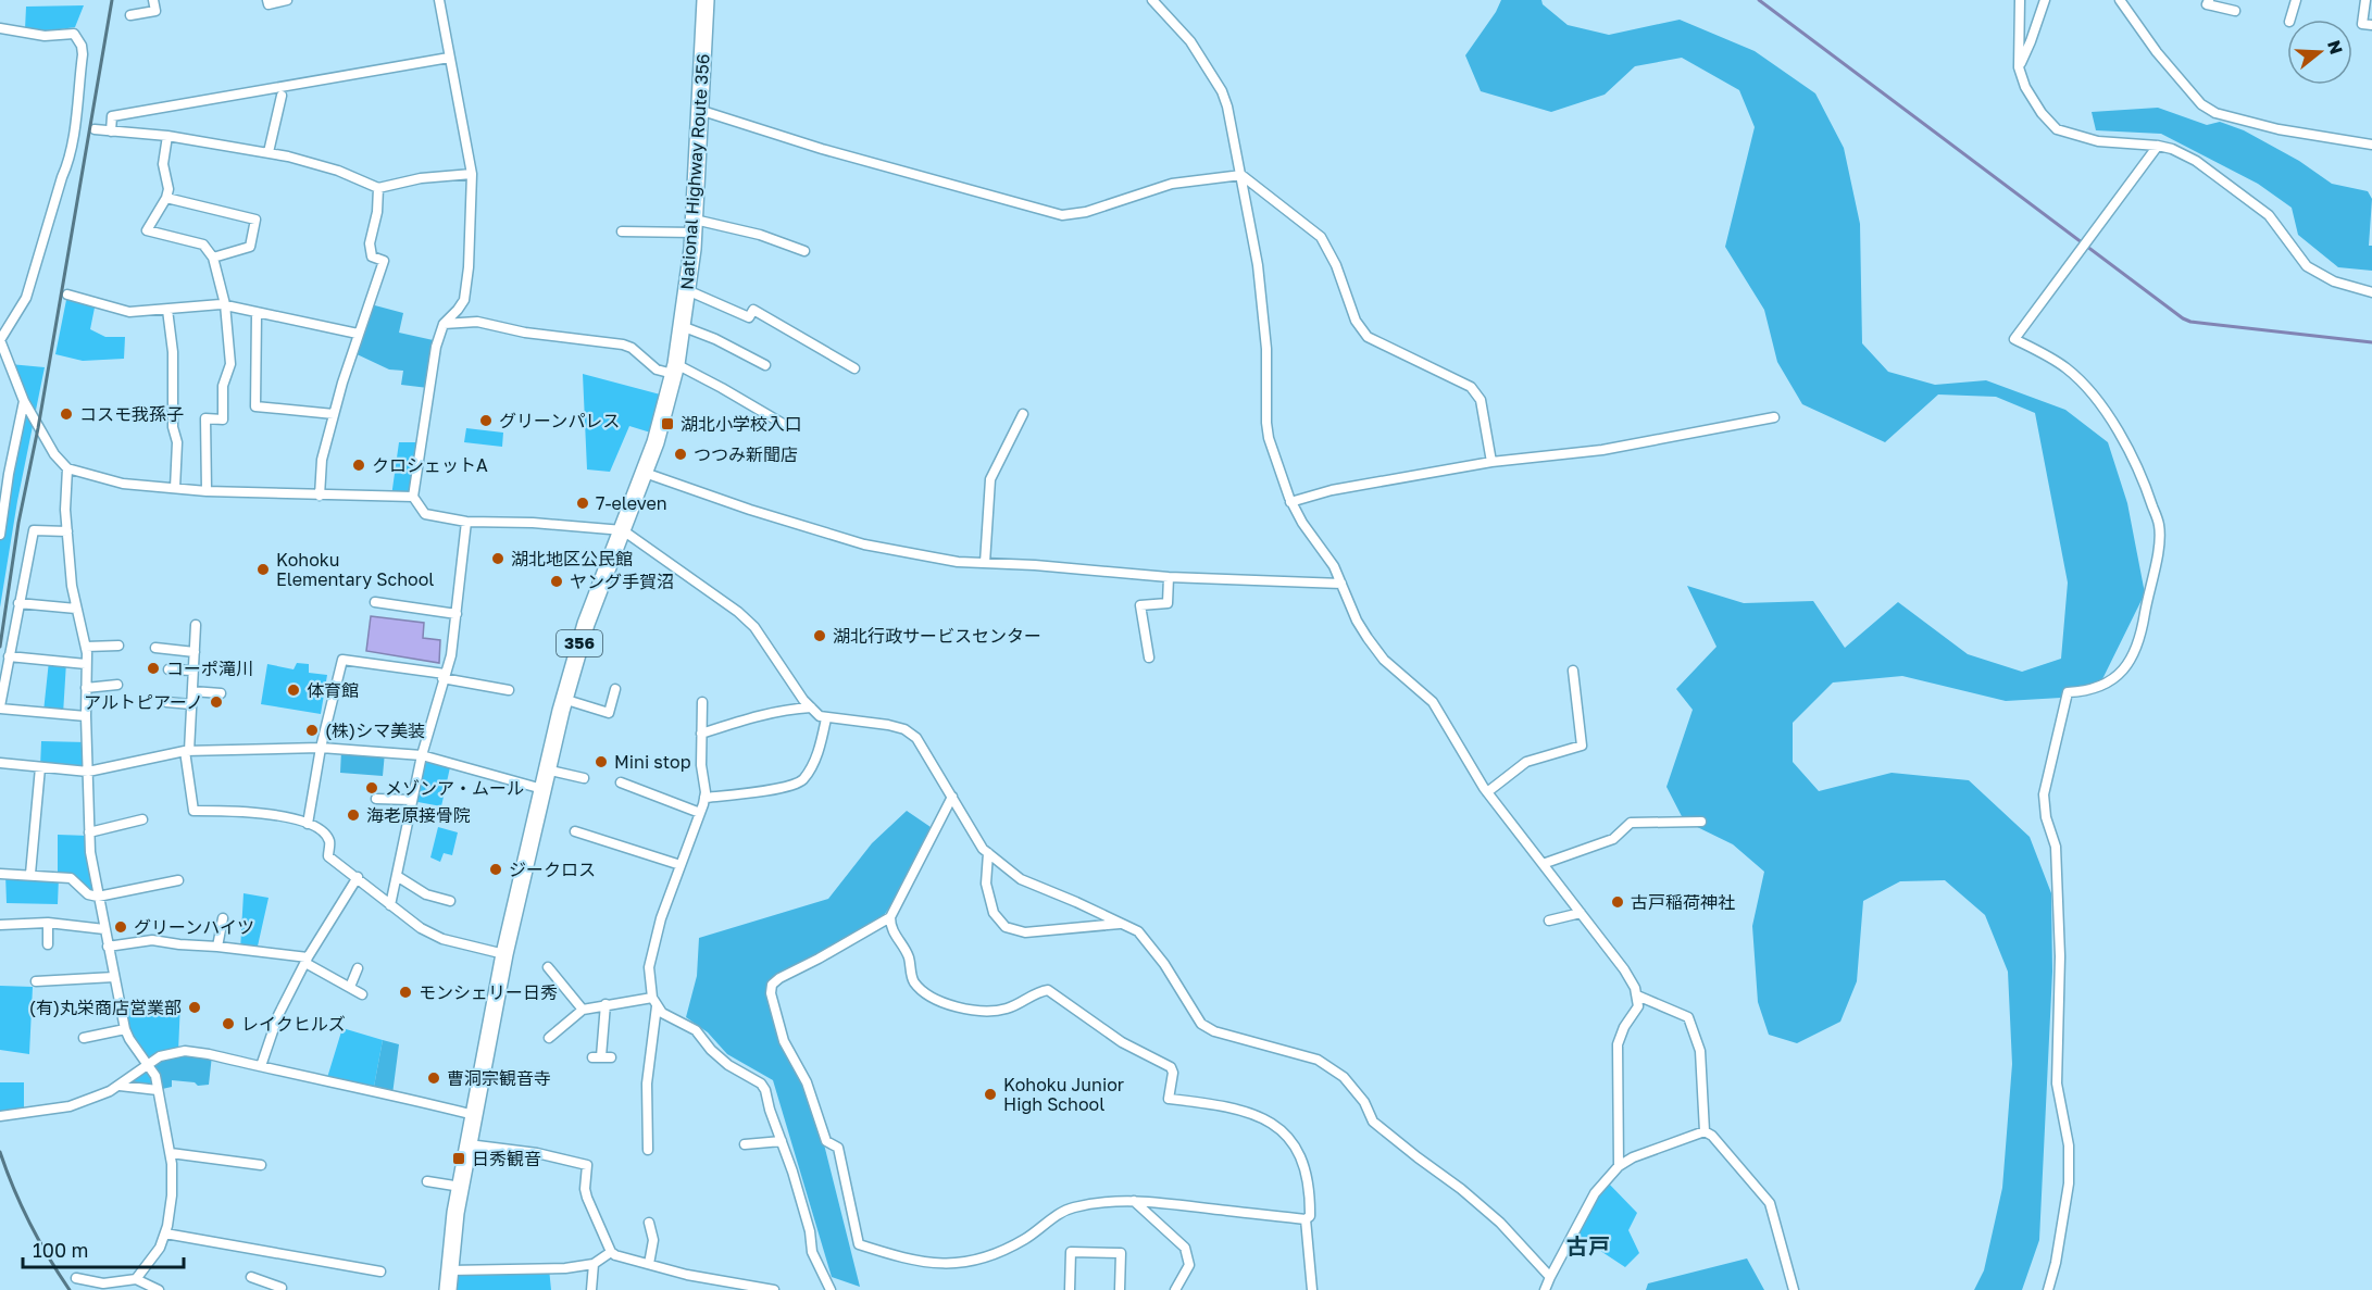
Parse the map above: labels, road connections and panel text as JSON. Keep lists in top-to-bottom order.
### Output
{
  "streets": {
    "highway": ["National Highway Route 356", "356"]
  },
  "districts": ["古戸"],
  "places": {
    "other": [
      "コスモ我孫子",
      "グリーンパレス",
      "つつみ新聞店",
      "クロシェットA",
      "7-eleven",
      "湖北地区公民館",
      "Kohoku Elementary School",
      "ヤング手賀沼",
      "湖北行政サービスセンター",
      "コーポ滝川",
      "体育館",
      "アルトピアーノ",
      "(株)シマ美装",
      "Mini stop",
      "メゾンア・ムール",
      "海老原接骨院",
      "ジークロス",
      "古戸稲荷神社",
      "グリーンハイツ",
      "モンシェリー日秀",
      "(有)丸栄商店営業部",
      "レイクヒルズ",
      "曹洞宗観音寺",
      "Kohoku Junior High School"
    ],
    "transit": ["湖北小学校入口", "日秀観音"]
  },
  "scale_bar": "100 m",
  "north": "right"
}
